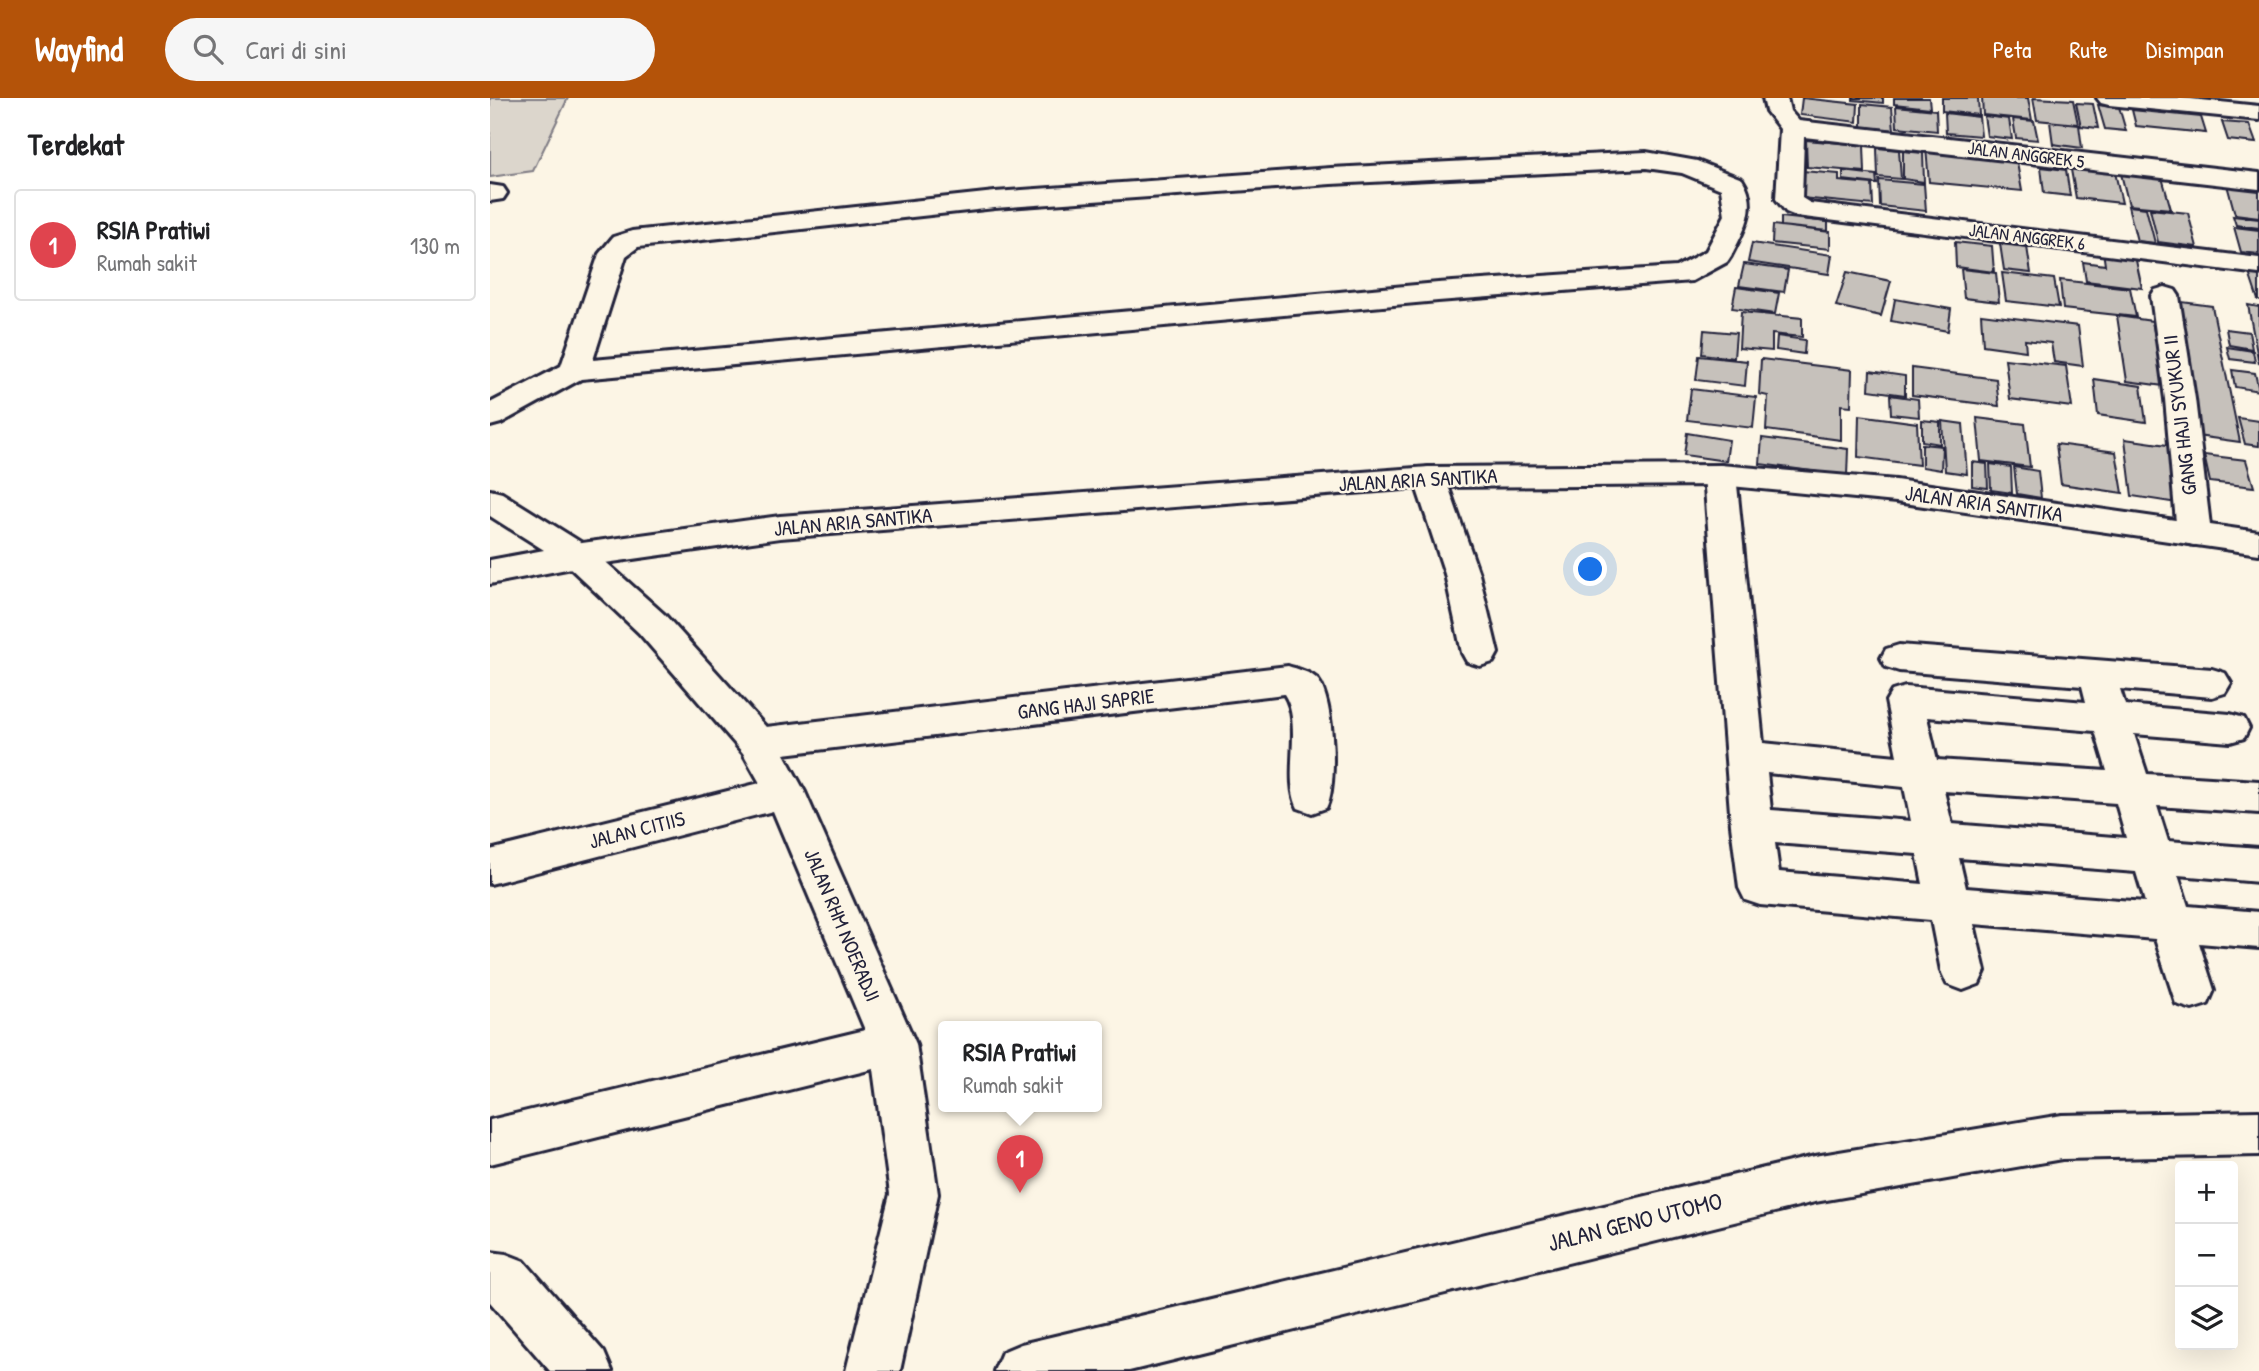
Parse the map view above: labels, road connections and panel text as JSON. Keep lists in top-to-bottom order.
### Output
{
  "streets": {
    "street": [
      "JALAN ANGGREK 5",
      "JALAN ANGGREK 6",
      "GANG HAJI SYUKUR II",
      "JALAN ARIA SANTIKA",
      "GANG HAJI SAPRIE",
      "JALAN CITIIS",
      "JALAN RHM NOERADJI",
      "JALAN GENO UTOMO"
    ]
  },
  "crossings": [
    ["JALAN ANGGREK 5", "JALAN ANGGREK 6"],
    ["GANG HAJI SYUKUR II", "JALAN ARIA SANTIKA"],
    ["JALAN ARIA SANTIKA", "JALAN RHM NOERADJI"],
    ["GANG HAJI SAPRIE", "JALAN RHM NOERADJI"],
    ["JALAN CITIIS", "JALAN RHM NOERADJI"]
  ],
  "page": {
    "header": "Wayfind",
    "search": "Cari di sini",
    "nav": ["Peta", "Rute", "Disimpan"],
    "heading": "Terdekat",
    "list": [
      {
        "mark": "1",
        "name": "RSIA Pratiwi",
        "note": "Rumah sakit",
        "value": "130 m"
      }
    ],
    "popup": ["RSIA Pratiwi", "Rumah sakit"],
    "pins": "1",
    "map_buttons": ["+", "−"]
  }
}
